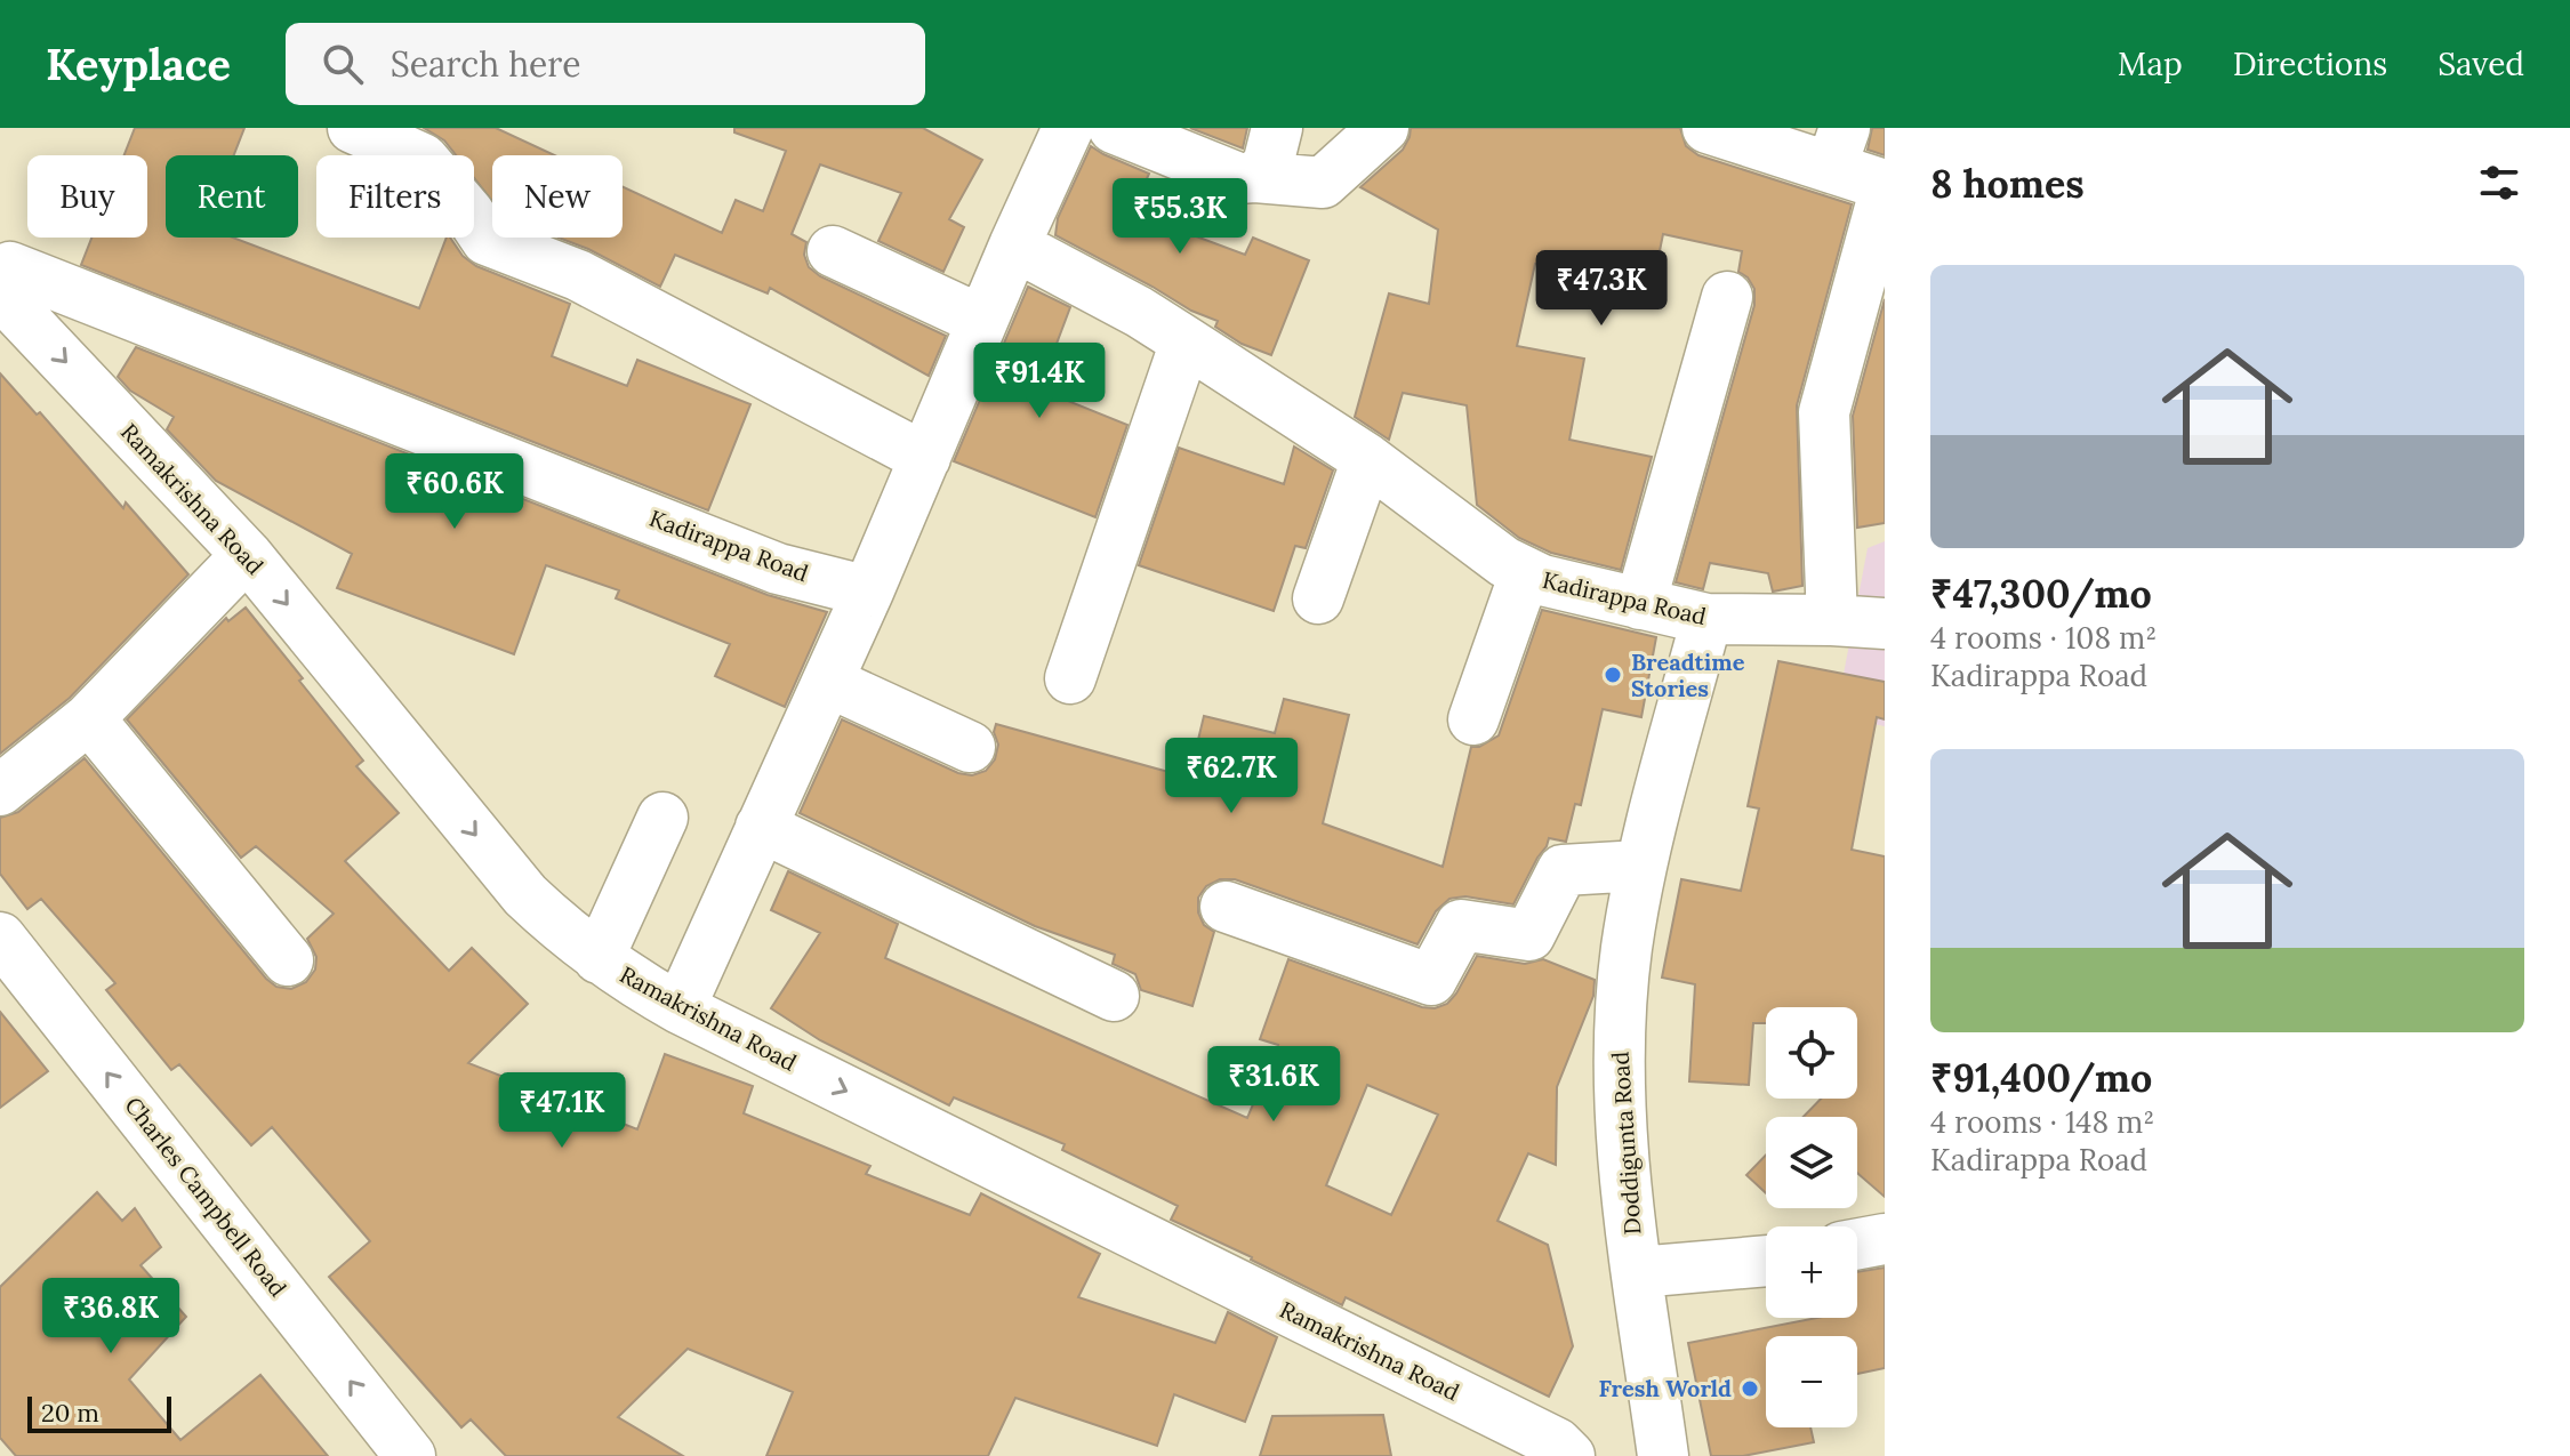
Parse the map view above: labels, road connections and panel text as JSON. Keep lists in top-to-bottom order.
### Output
{
  "streets": {
    "street": [
      "Ramakrishna Road",
      "Kadirappa Road",
      "Doddigunta Road",
      "Charles Campbell Road"
    ]
  },
  "crossings": [
    ["Kadirappa Road", "Doddigunta Road"]
  ],
  "one_way": ["Charles Campbell Road"],
  "places": ["Breadtime Stories", "Fresh World"],
  "scale_bar": "20 m",
  "page": {
    "header": "Keyplace",
    "search": "Search here",
    "nav": ["Map", "Directions", "Saved"],
    "heading": "8 homes",
    "chip": [
      "Buy",
      "Rent",
      "Filters",
      "New"
    ],
    "price": [
      "₹55.3K",
      "₹47.3K",
      "₹91.4K",
      "₹60.6K",
      "₹62.7K",
      "₹31.6K",
      "₹47.1K",
      "₹36.8K"
    ],
    "list": [
      {
        "name": "₹47,300/mo",
        "note": "4 rooms · 108 m² · Kadirappa Road"
      },
      {
        "name": "₹91,400/mo",
        "note": "4 rooms · 148 m² · Kadirappa Road"
      }
    ],
    "map_buttons": ["+", "−"],
    "scale": "20 m"
  }
}
